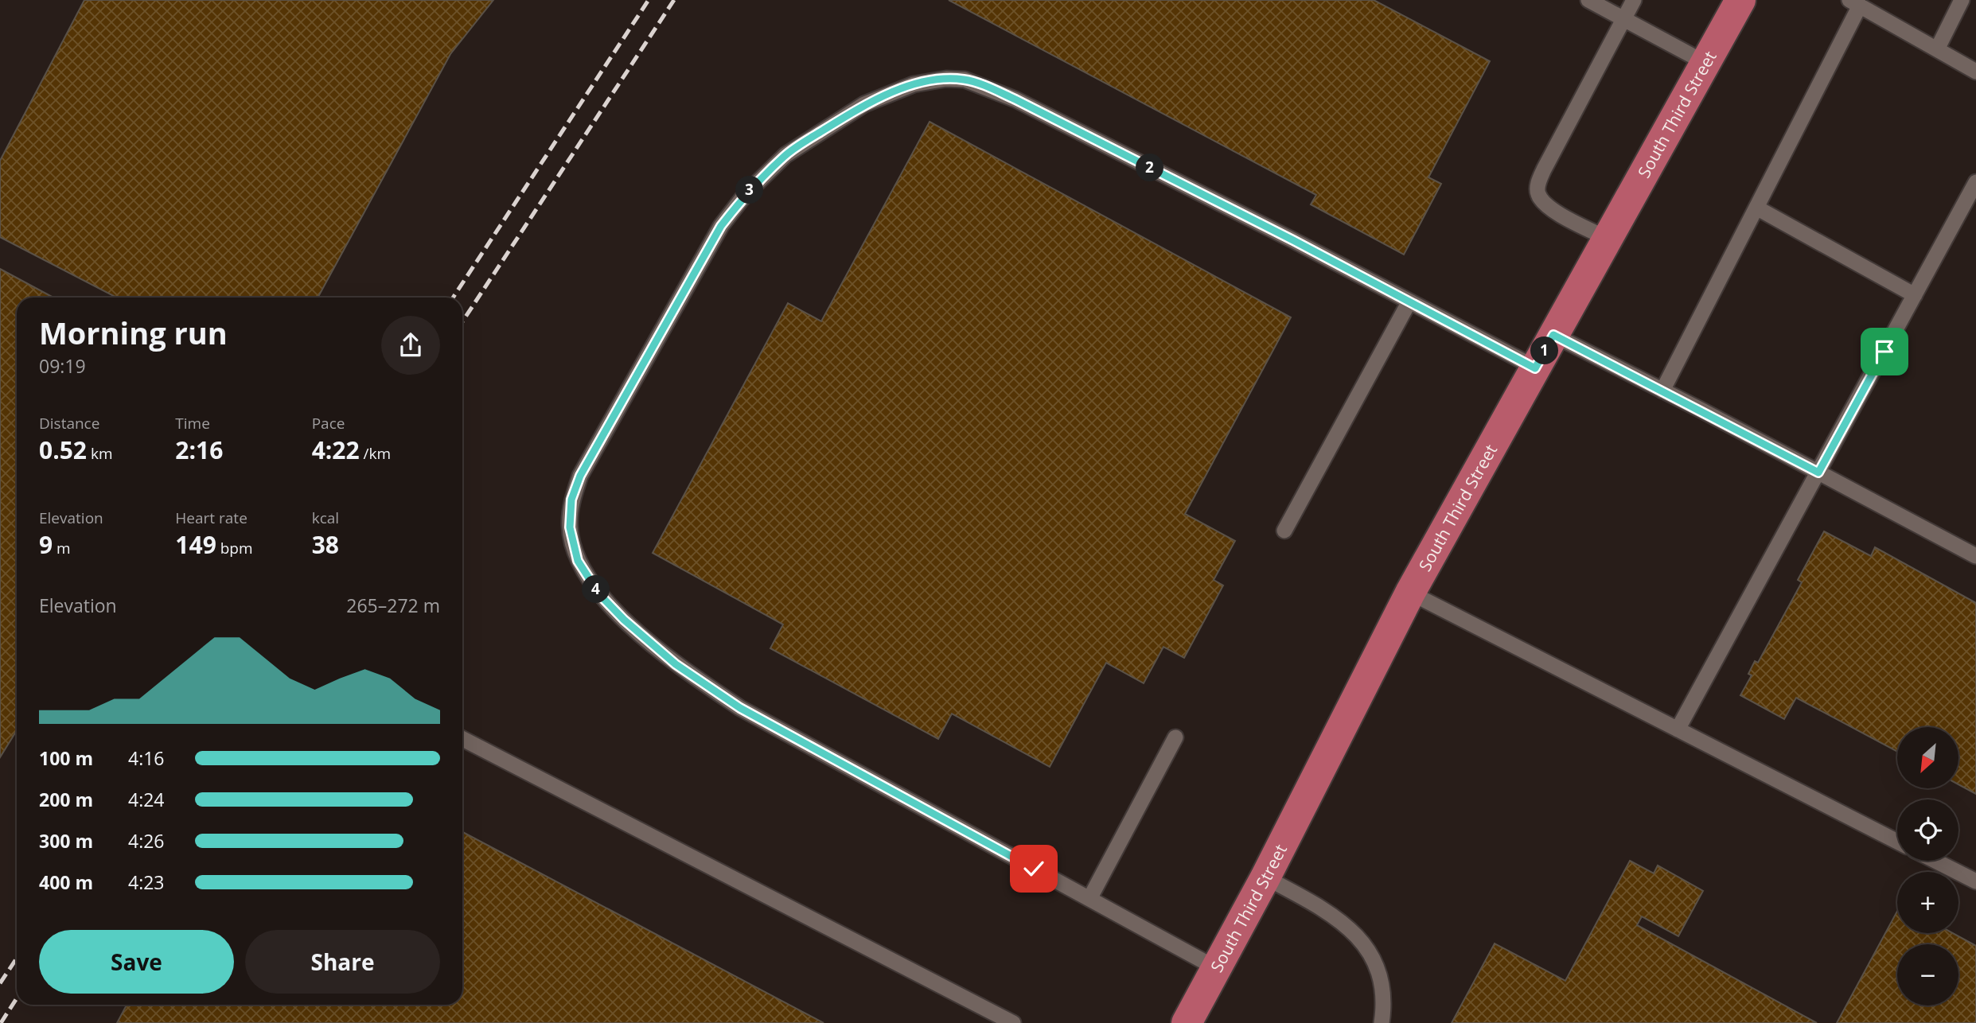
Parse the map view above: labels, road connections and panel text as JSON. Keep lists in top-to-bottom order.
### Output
{
  "streets": {
    "main road": ["South Third Street"]
  },
  "north": "bottom left",
  "page": {
    "pins": [
      "2",
      "3",
      "1",
      "4"
    ],
    "heading": ["Morning run", "09:19"],
    "stats": [
      ["Distance", "0.52 km"],
      ["Time", "2:16"],
      ["Pace", "4:22 /km"],
      ["Elevation", "9 m"],
      ["Heart rate", "149 bpm"],
      ["kcal", "38"]
    ],
    "chart": ["Elevation", "265–272 m"],
    "map_buttons": ["+", "−"],
    "list": [
      {
        "name": "100 m",
        "note": "4:16"
      },
      {
        "name": "200 m",
        "note": "4:24"
      },
      {
        "name": "300 m",
        "note": "4:26"
      },
      {
        "name": "400 m",
        "note": "4:23"
      }
    ],
    "buttons": ["Save", "Share"]
  }
}
